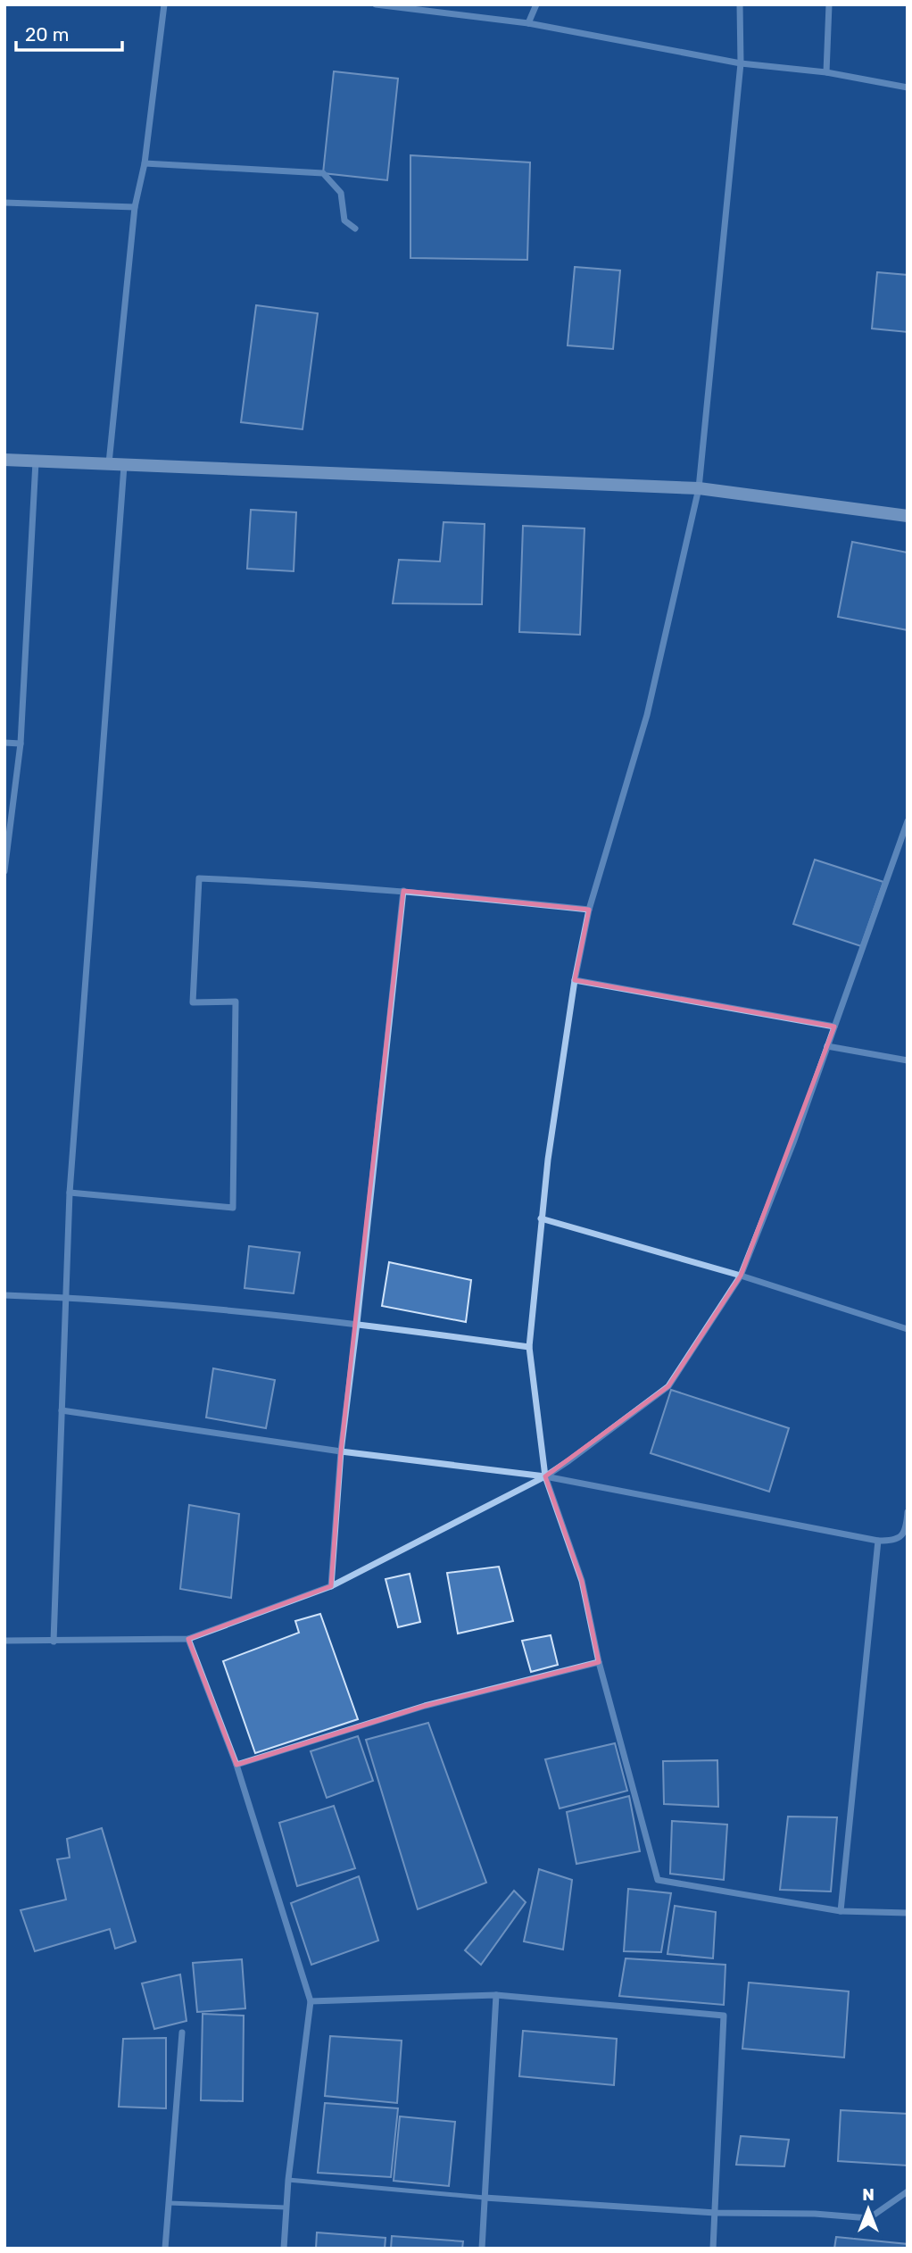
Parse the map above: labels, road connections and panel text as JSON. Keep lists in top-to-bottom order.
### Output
{
  "scale_bar": "20 m",
  "north": "top"
}
